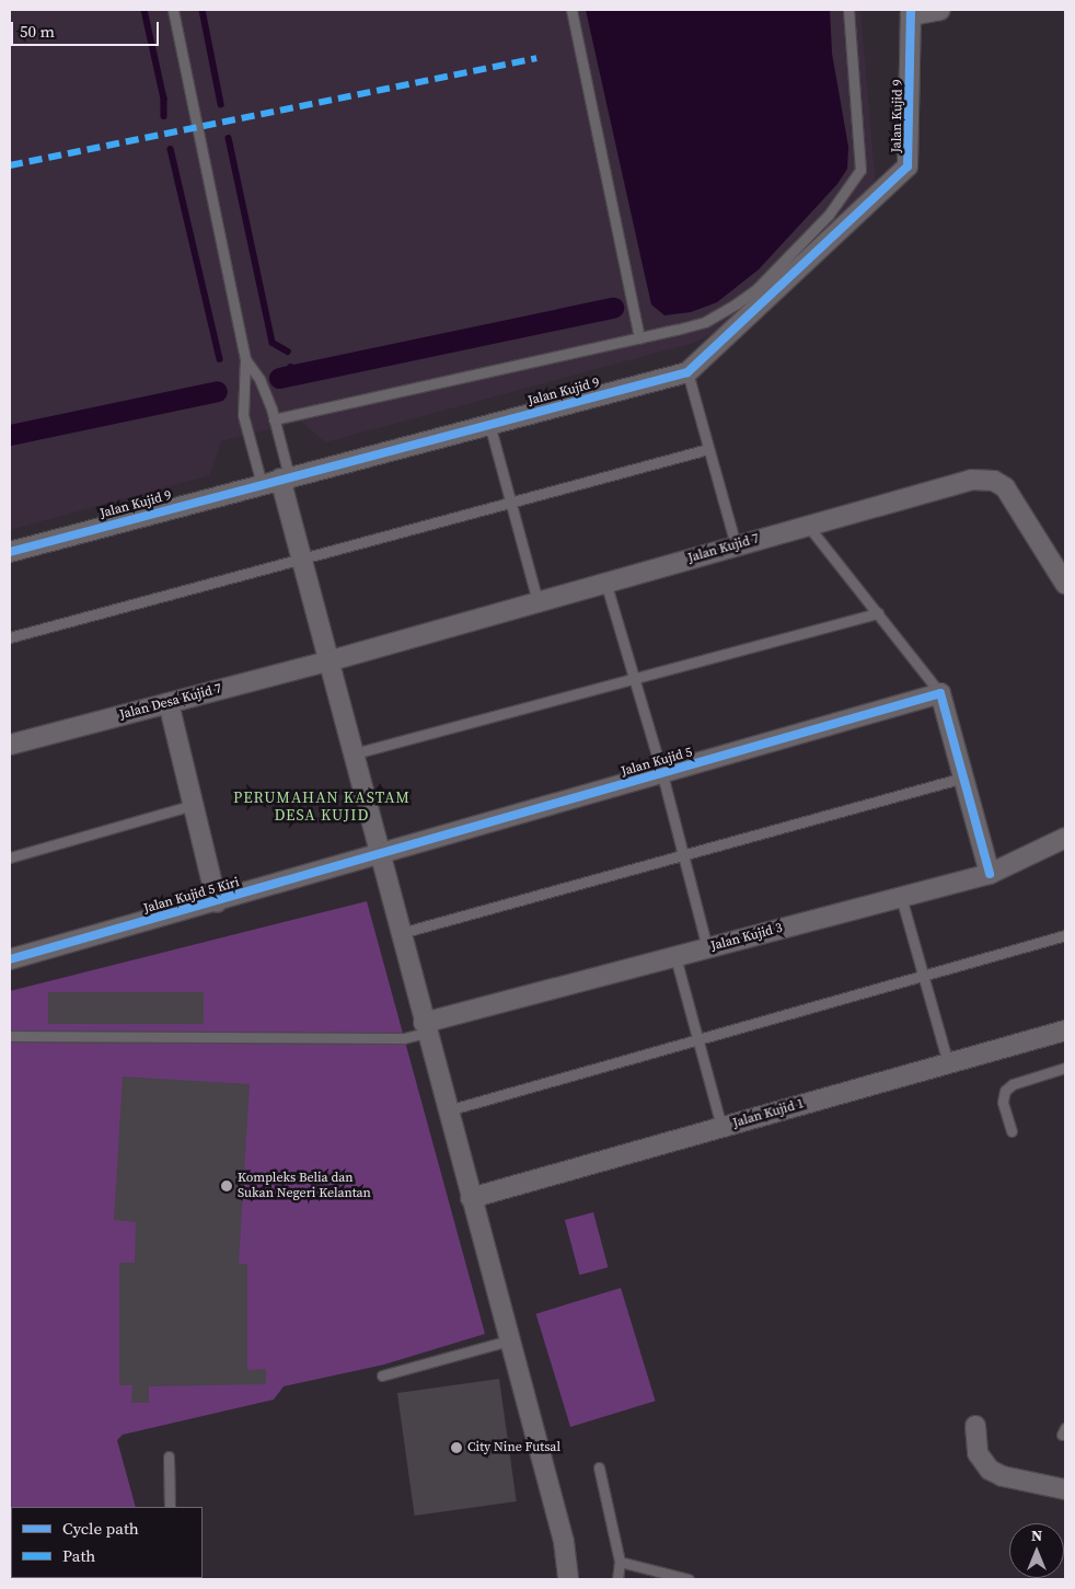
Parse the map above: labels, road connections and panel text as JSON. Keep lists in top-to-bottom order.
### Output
{
  "streets": {
    "street": [
      "Jalan Kujid 9",
      "Jalan Kujid 7",
      "Jalan Desa Kujid 7",
      "Jalan Kujid 5",
      "Jalan Kujid 5 Kiri",
      "Jalan Kujid 3",
      "Jalan Kujid 1"
    ]
  },
  "crossings": [
    ["Jalan Kujid 7", "Jalan Desa Kujid 7"],
    ["Jalan Kujid 5", "Jalan Kujid 5 Kiri"]
  ],
  "districts": ["PERUMAHAN KASTAM DESA KUJID"],
  "places": ["Kompleks Belia dan Sukan Negeri Kelantan", "City Nine Futsal"],
  "legend": ["Cycle path", "Path"],
  "scale_bar": "50 m",
  "north": "top"
}
